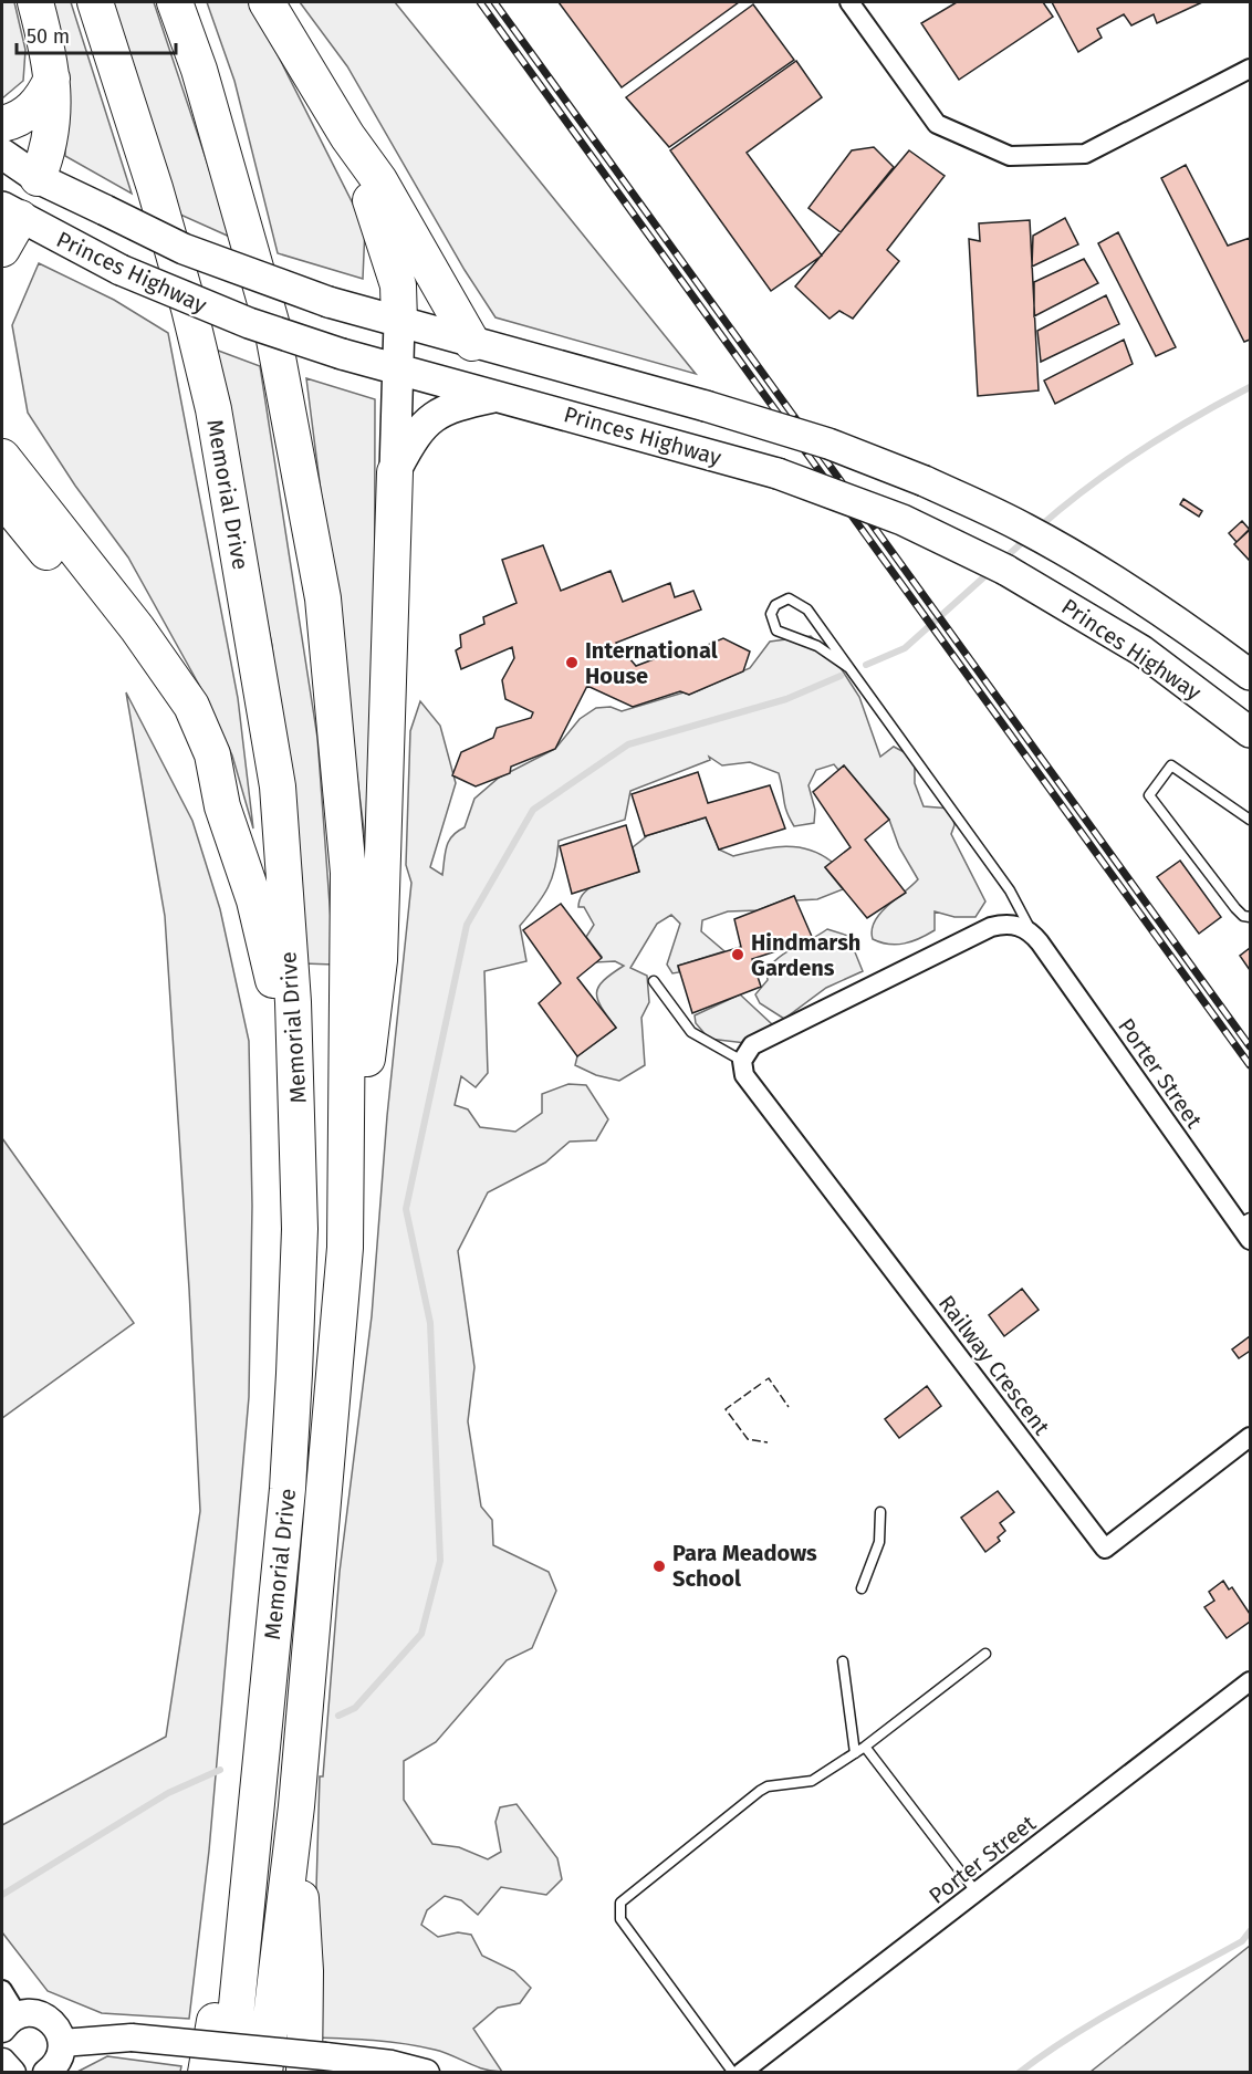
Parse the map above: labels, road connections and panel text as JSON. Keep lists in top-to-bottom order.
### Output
{
  "streets": {
    "highway": ["Memorial Drive"],
    "main road": ["Princes Highway"],
    "street": ["Porter Street", "Railway Crescent"]
  },
  "places": ["International House", "Hindmarsh Gardens", "Para Meadows School"],
  "scale_bar": "50 m"
}
